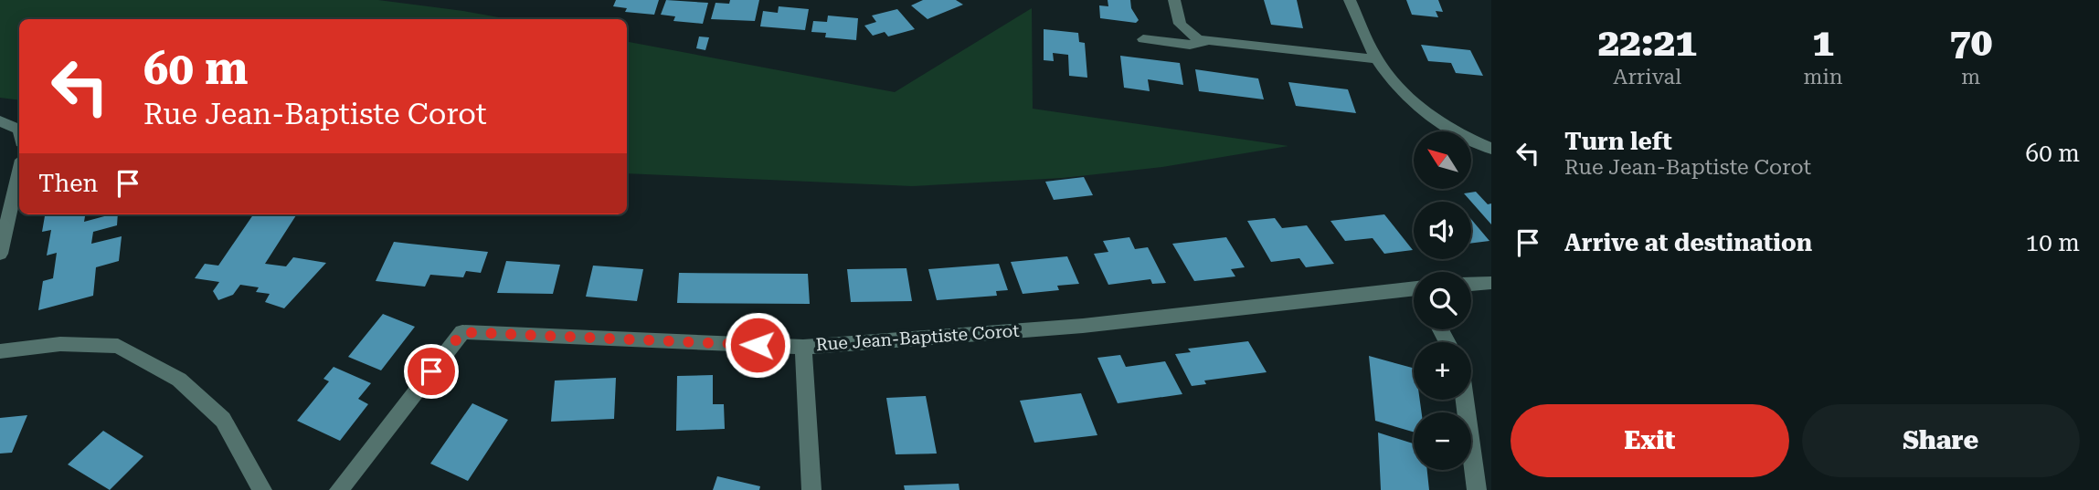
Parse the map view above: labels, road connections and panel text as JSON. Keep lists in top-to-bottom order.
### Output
{
  "streets": {
    "street": ["Rue Jean-Baptiste Corot"]
  },
  "north": "top left",
  "page": {
    "eta": [
      "22:21",
      "Arrival",
      "1",
      "min",
      "70",
      "m"
    ],
    "turn": ["60 m", "Rue Jean-Baptiste Corot"],
    "list": [
      {
        "name": "Turn left",
        "note": "Rue Jean-Baptiste Corot",
        "value": "60 m"
      },
      {
        "name": "Arrive at destination",
        "value": "10 m"
      }
    ],
    "map_buttons": ["+", "−"],
    "then": "Then",
    "buttons": ["Exit", "Share"]
  }
}
